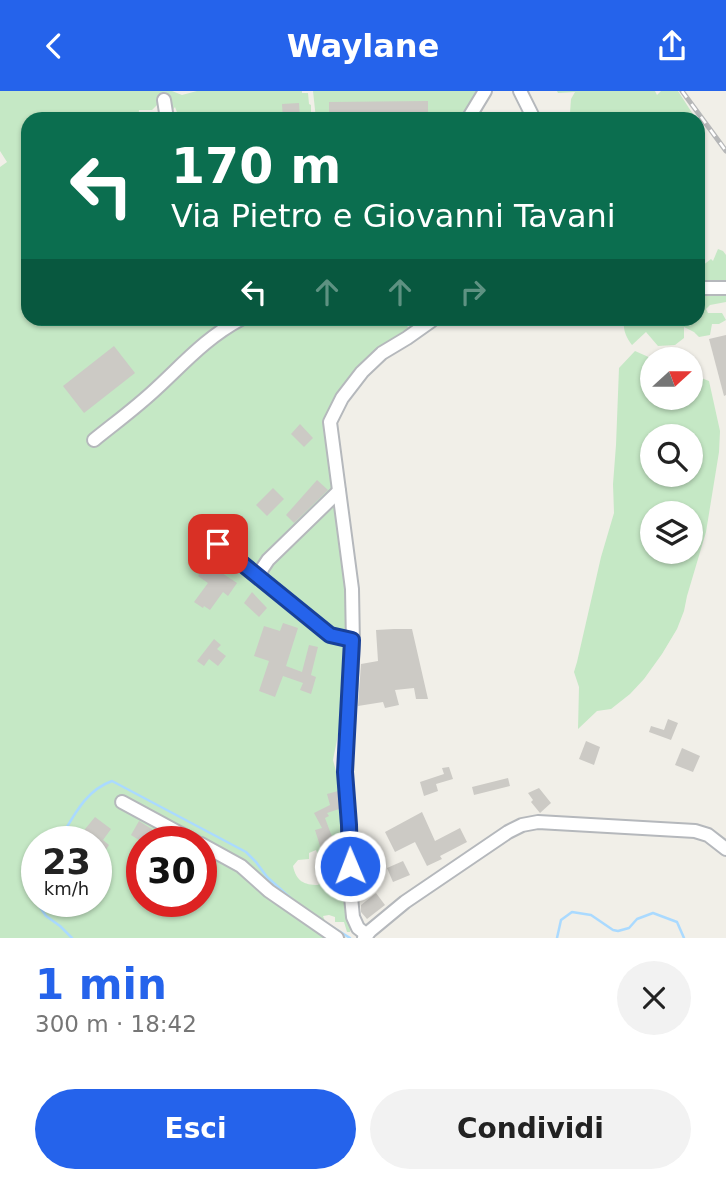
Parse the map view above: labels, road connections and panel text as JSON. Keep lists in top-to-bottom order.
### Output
{
  "north": "right",
  "page": {
    "header": "Waylane",
    "turn": ["170 m", "Via Pietro e Giovanni Tavani"],
    "speed": "23 km/h",
    "limit": "30",
    "heading": ["1 min", "300 m · 18:42"],
    "buttons": ["Esci", "Condividi"]
  }
}
